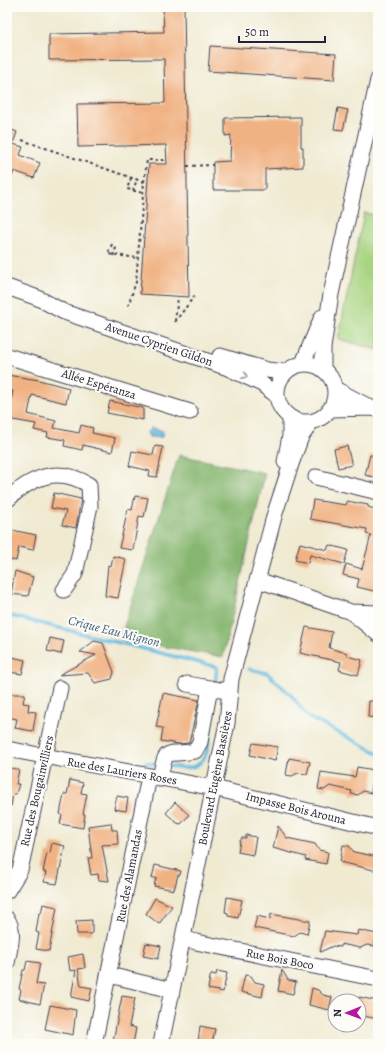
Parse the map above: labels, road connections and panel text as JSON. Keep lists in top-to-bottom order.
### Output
{
  "streets": {
    "street": [
      "Avenue Cyprien Gildon",
      "Allée Espéranza",
      "Rue des Lauriers Roses",
      "Boulevard Eugène Bassières",
      "Rue des Bougainvilliers",
      "Impasse Bois Arouna",
      "Rue des Alamandas",
      "Rue Bois Boco"
    ]
  },
  "crossings": [
    ["Avenue Cyprien Gildon", "Boulevard Eugène Bassières"],
    ["Rue des Lauriers Roses", "Boulevard Eugène Bassières"],
    ["Rue des Lauriers Roses", "Rue des Bougainvilliers"],
    ["Rue des Lauriers Roses", "Impasse Bois Arouna"],
    ["Rue des Lauriers Roses", "Rue des Alamandas"],
    ["Boulevard Eugène Bassières", "Impasse Bois Arouna"],
    ["Boulevard Eugène Bassières", "Rue Bois Boco"]
  ],
  "water": ["Crique Eau Mignon"],
  "scale_bar": "50 m",
  "north": "left"
}
